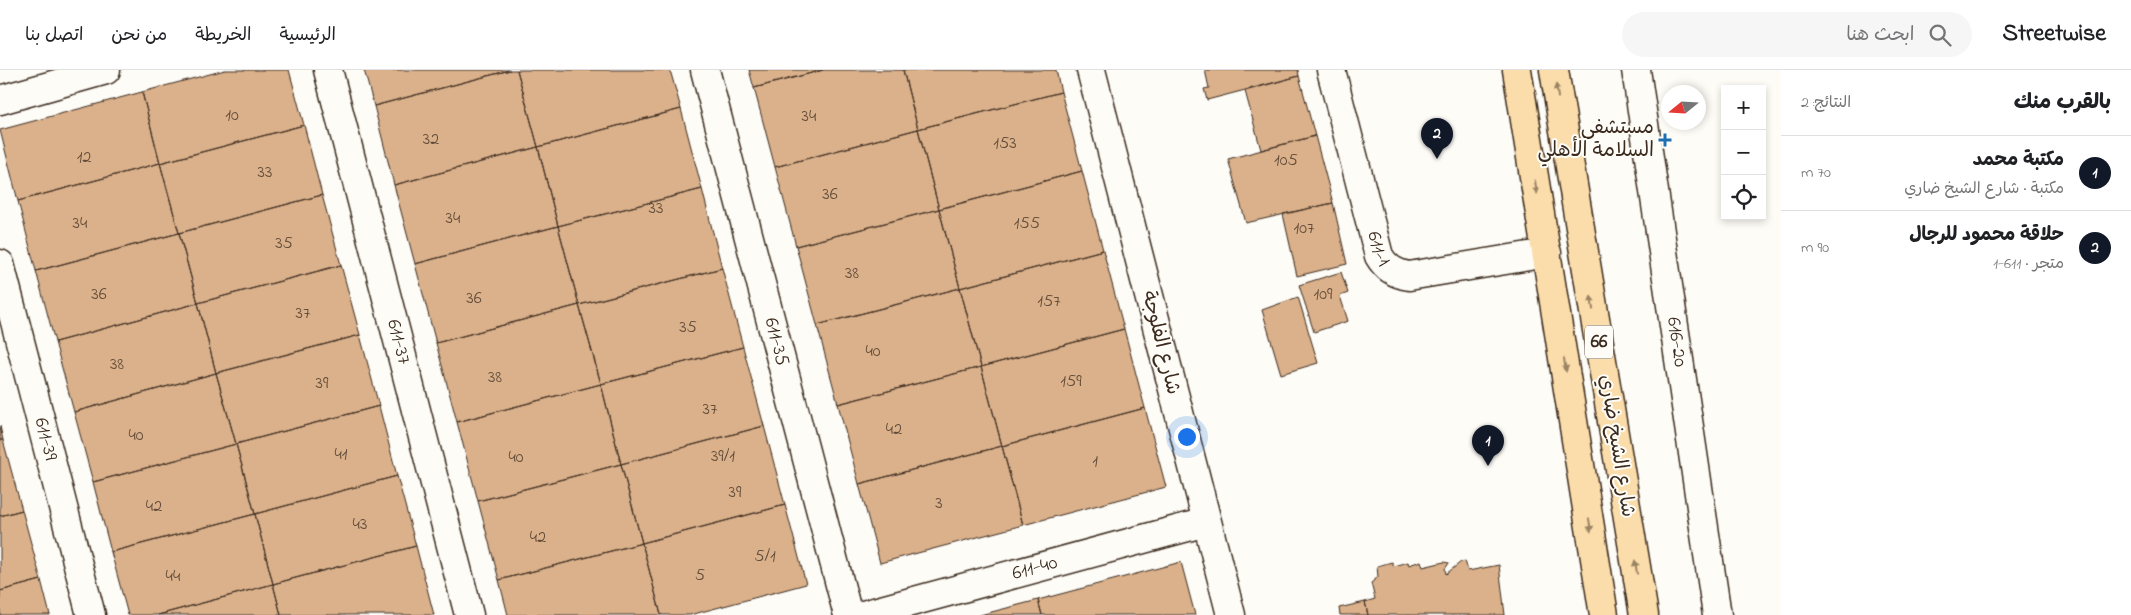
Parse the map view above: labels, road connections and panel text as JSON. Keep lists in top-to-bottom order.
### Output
{
  "streets": {
    "main road": ["66", "شارع الشيخ ضاري"],
    "street": [
      "611-1",
      "611-37",
      "611-35",
      "616-20",
      "شارع الفلوجة",
      "611-39",
      "611-40"
    ]
  },
  "crossings": [
    ["611-1", "شارع الشيخ ضاري"],
    ["شارع الفلوجة", "611-40"]
  ],
  "places": {
    "health": ["مستشفى السلامة الأهلي"]
  },
  "house_numbers": [
    "10",
    "34",
    "32",
    "153",
    "12",
    "105",
    "33",
    "36",
    "33",
    "34",
    "34",
    "155",
    "107",
    "35",
    "38",
    "36",
    "109",
    "36",
    "157",
    "37",
    "35",
    "40",
    "38",
    "38",
    "159",
    "39",
    "37",
    "42",
    "40",
    "41",
    "39/1",
    "40",
    "1",
    "39",
    "3",
    "42",
    "43",
    "42",
    "5/1",
    "5",
    "44"
  ],
  "north": "left",
  "page": {
    "header": "Streetwise",
    "search": "ابحث هنا",
    "nav": [
      "الرئيسية",
      "الخريطة",
      "من نحن",
      "اتصل بنا"
    ],
    "heading": ["بالقرب منك", "النتائج: 2"],
    "map_buttons": ["+", "−"],
    "pins": ["2", "1"],
    "list": [
      {
        "mark": "1",
        "name": "مكتبة محمد",
        "note": "مكتبة · شارع الشيخ ضاري",
        "value": "70 m"
      },
      {
        "mark": "2",
        "name": "حلاقة محمود للرجال",
        "note": "متجر · 611-1",
        "value": "90 m"
      }
    ]
  }
}
